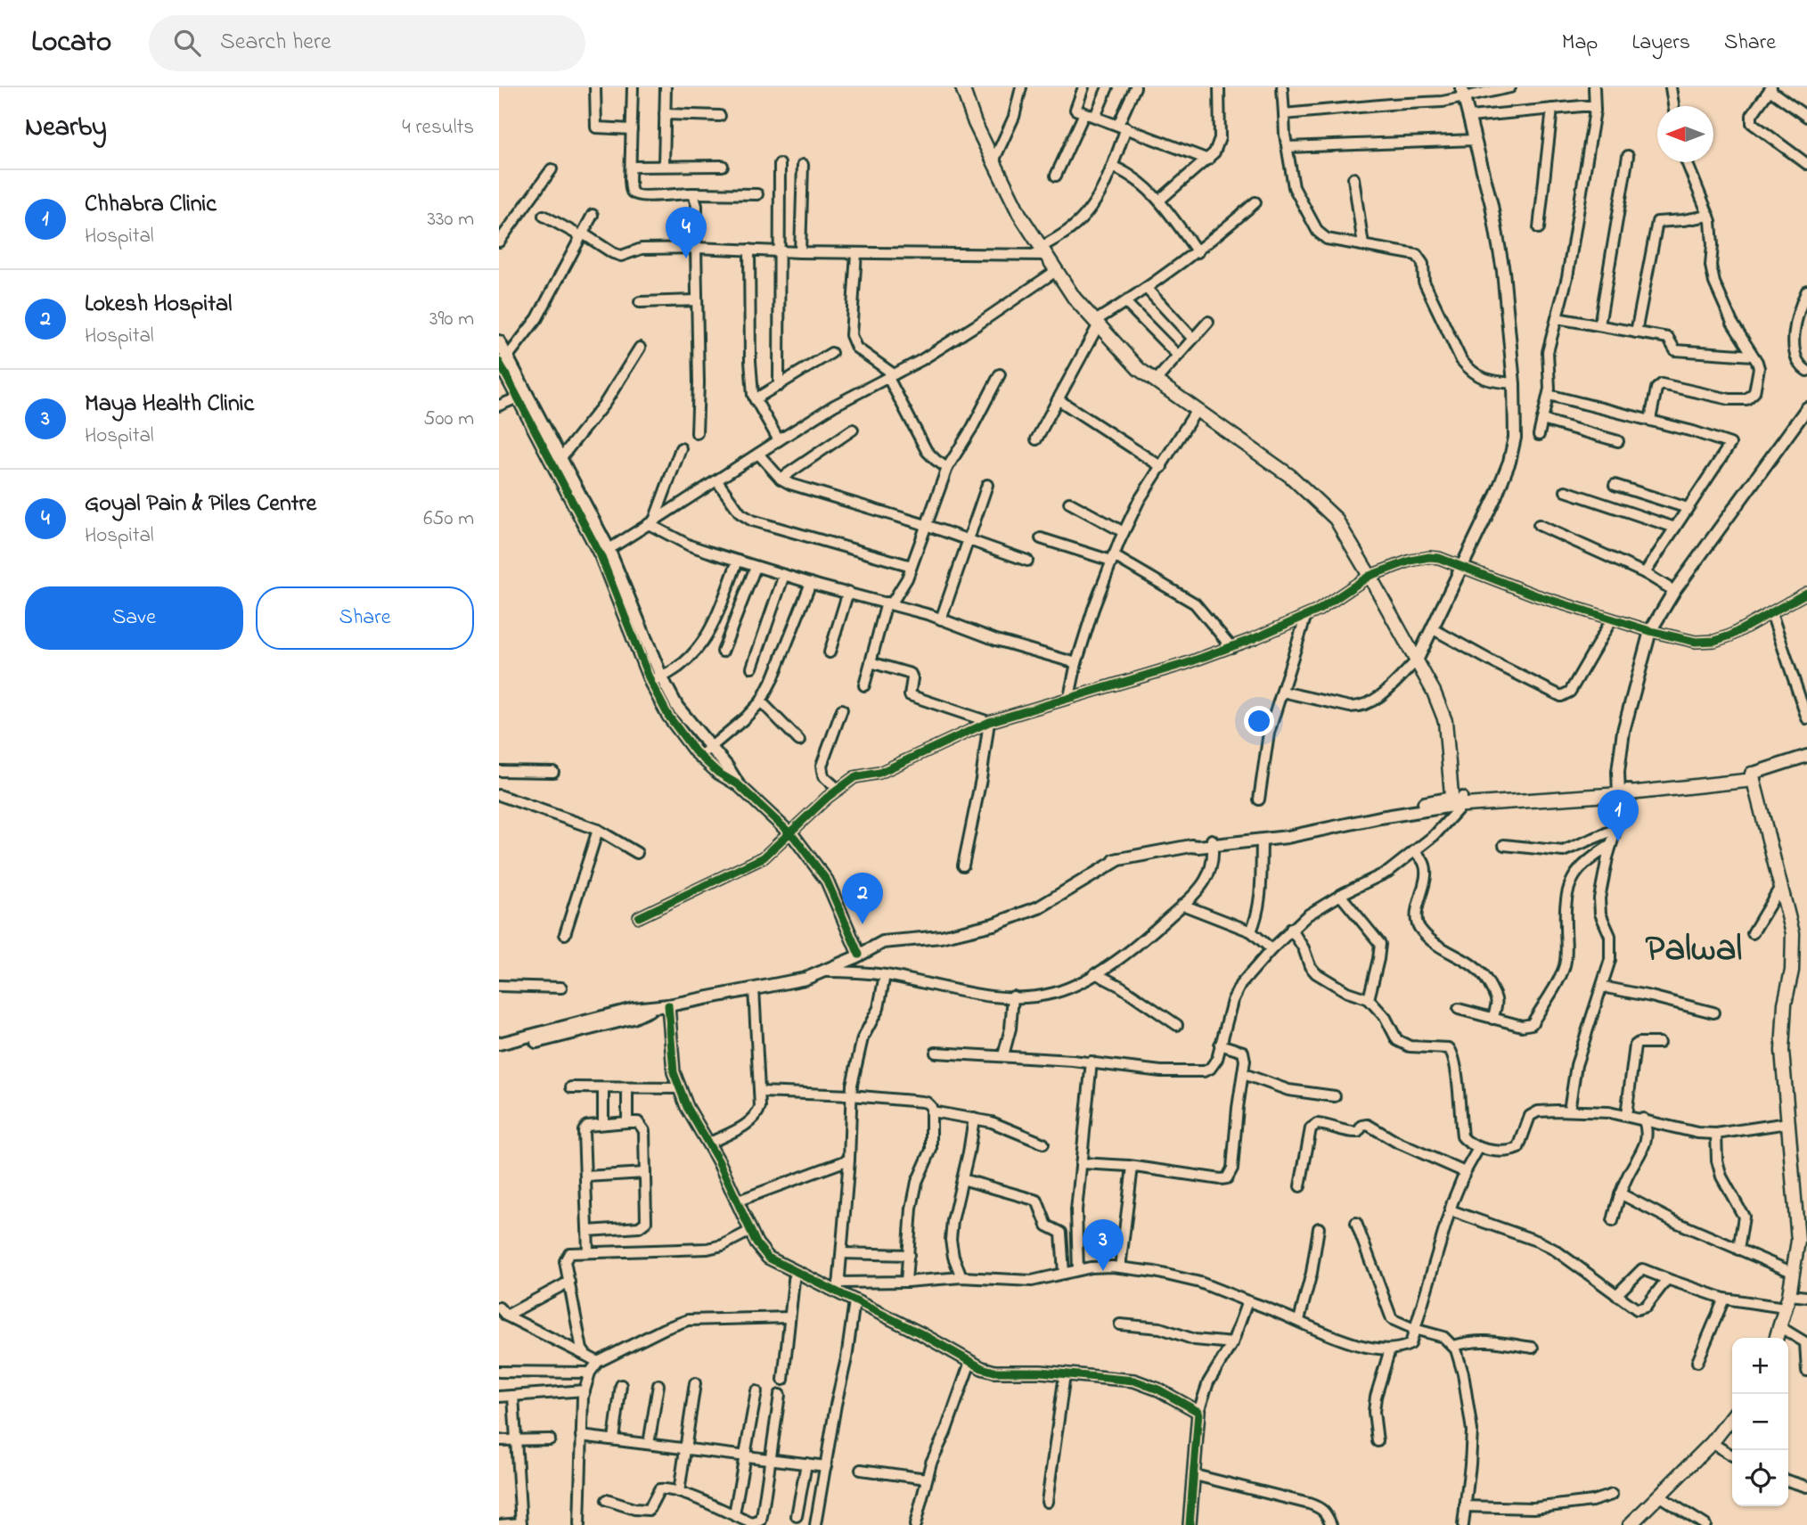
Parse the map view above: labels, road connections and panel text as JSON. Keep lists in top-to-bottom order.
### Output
{
  "districts": ["Palwal"],
  "north": "left",
  "page": {
    "header": "Locato",
    "search": "Search here",
    "nav": ["Map", "Layers", "Share"],
    "heading": ["Nearby", "4 results"],
    "list": [
      {
        "mark": "1",
        "name": "Chhabra Clinic",
        "note": "Hospital",
        "value": "330 m"
      },
      {
        "mark": "2",
        "name": "Lokesh Hospital",
        "note": "Hospital",
        "value": "390 m"
      },
      {
        "mark": "3",
        "name": "Maya Health Clinic",
        "note": "Hospital",
        "value": "500 m"
      },
      {
        "mark": "4",
        "name": "Goyal Pain & Piles Centre",
        "note": "Hospital",
        "value": "650 m"
      }
    ],
    "pins": [
      "4",
      "1",
      "2",
      "3"
    ],
    "buttons": ["Save", "Share"],
    "map_buttons": ["+", "−"]
  }
}
